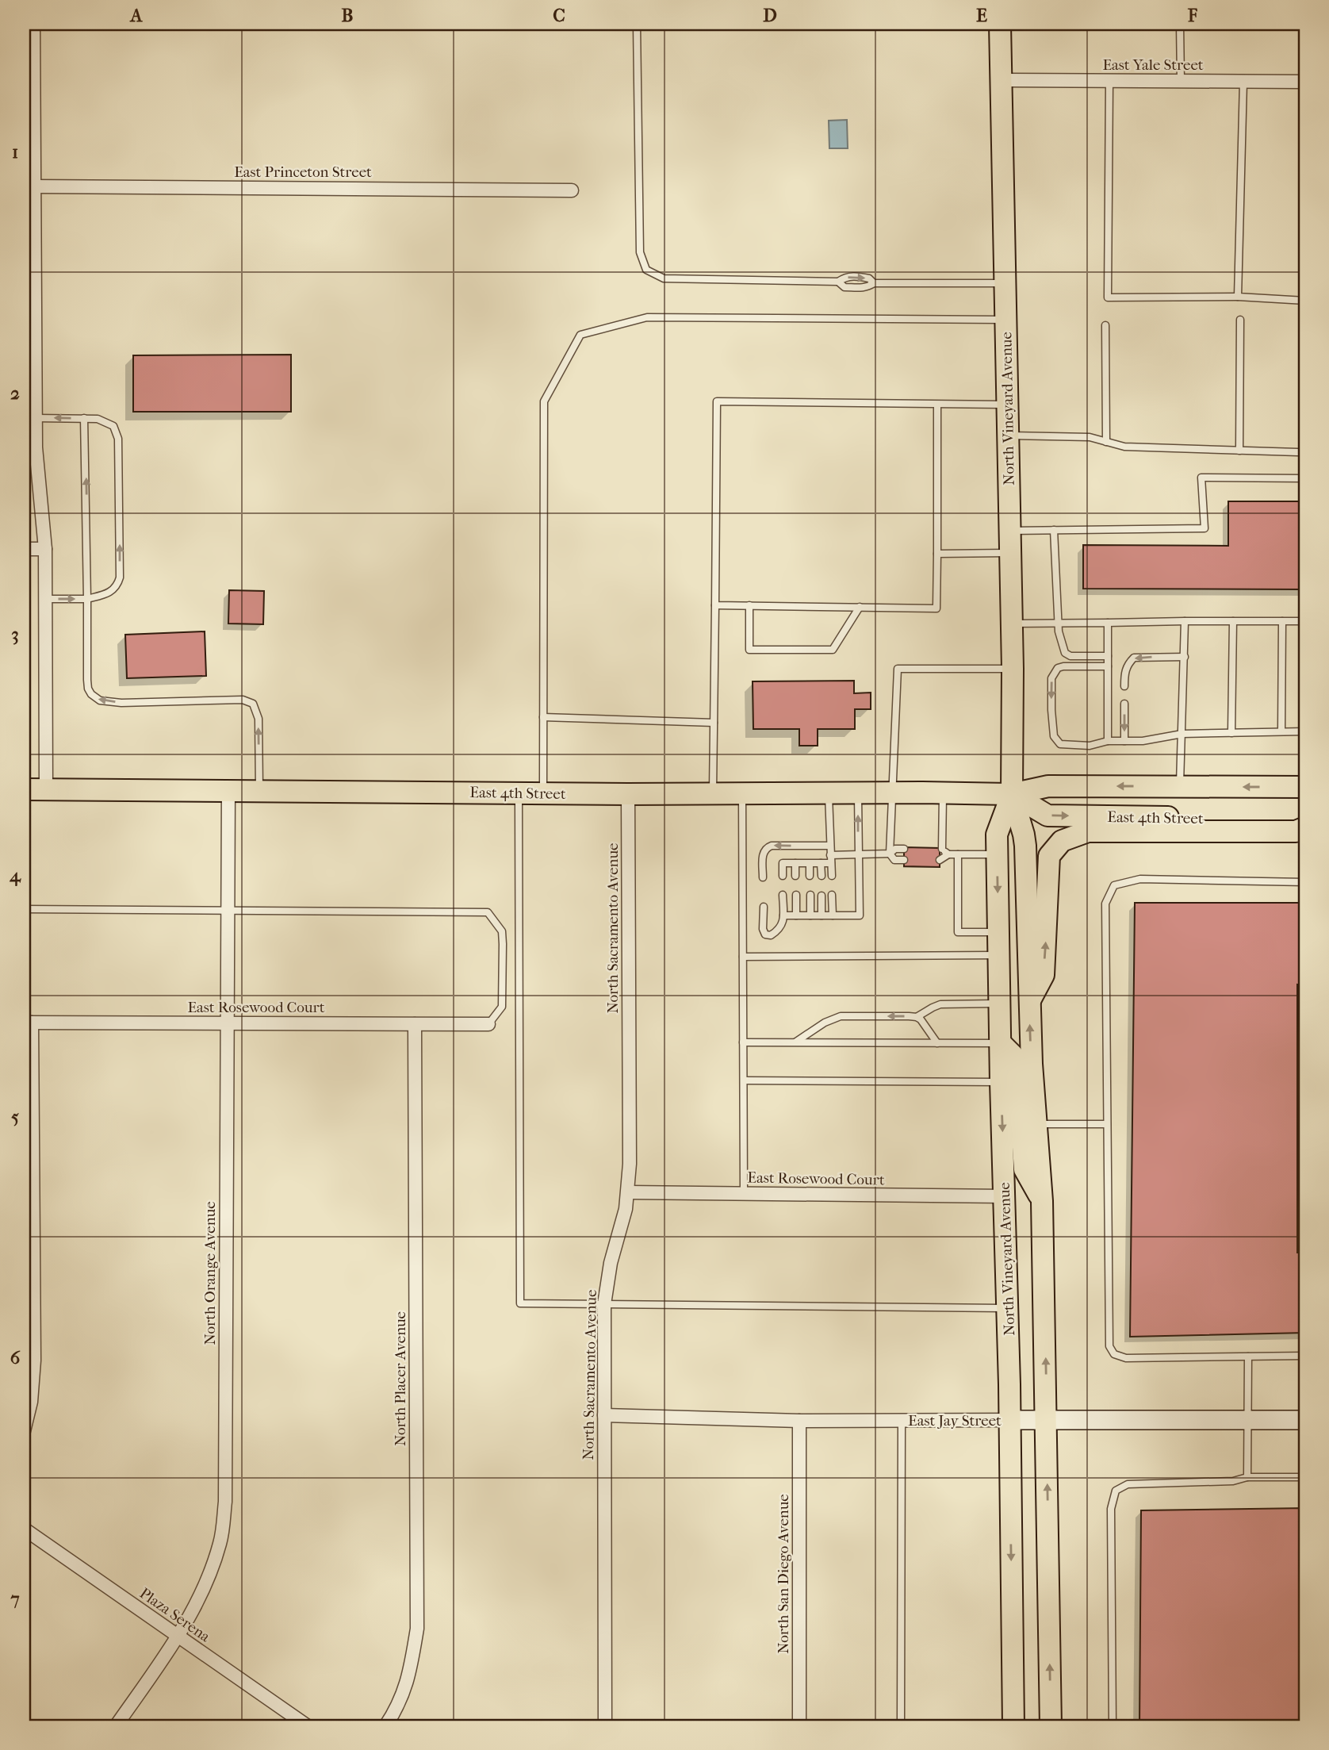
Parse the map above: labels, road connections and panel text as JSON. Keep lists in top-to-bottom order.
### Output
{
  "streets": {
    "main road": ["North Vineyard Avenue", "East 4th Street"],
    "street": [
      "East Yale Street",
      "East Princeton Street",
      "North Sacramento Avenue",
      "East Rosewood Court",
      "North Orange Avenue",
      "North Placer Avenue",
      "East Jay Street",
      "North San Diego Avenue",
      "Plaza Serena"
    ]
  },
  "crossings": [
    ["East Yale Street", "North Vineyard Avenue"],
    ["North Vineyard Avenue", "East 4th Street"],
    ["North Vineyard Avenue", "East Rosewood Court"],
    ["North Vineyard Avenue", "East Jay Street"],
    ["East 4th Street", "North Sacramento Avenue"],
    ["East 4th Street", "North Orange Avenue"],
    ["North Sacramento Avenue", "East Rosewood Court"],
    ["North Sacramento Avenue", "East Jay Street"],
    ["East Rosewood Court", "North Orange Avenue"],
    ["East Rosewood Court", "North Placer Avenue"],
    ["North Orange Avenue", "Plaza Serena"],
    ["East Jay Street", "North San Diego Avenue"]
  ],
  "grid": {
    "columns": [
      "A",
      "B",
      "C",
      "D",
      "E",
      "F"
    ],
    "rows": [
      "1",
      "2",
      "3",
      "4",
      "5",
      "6",
      "7"
    ]
  }
}
